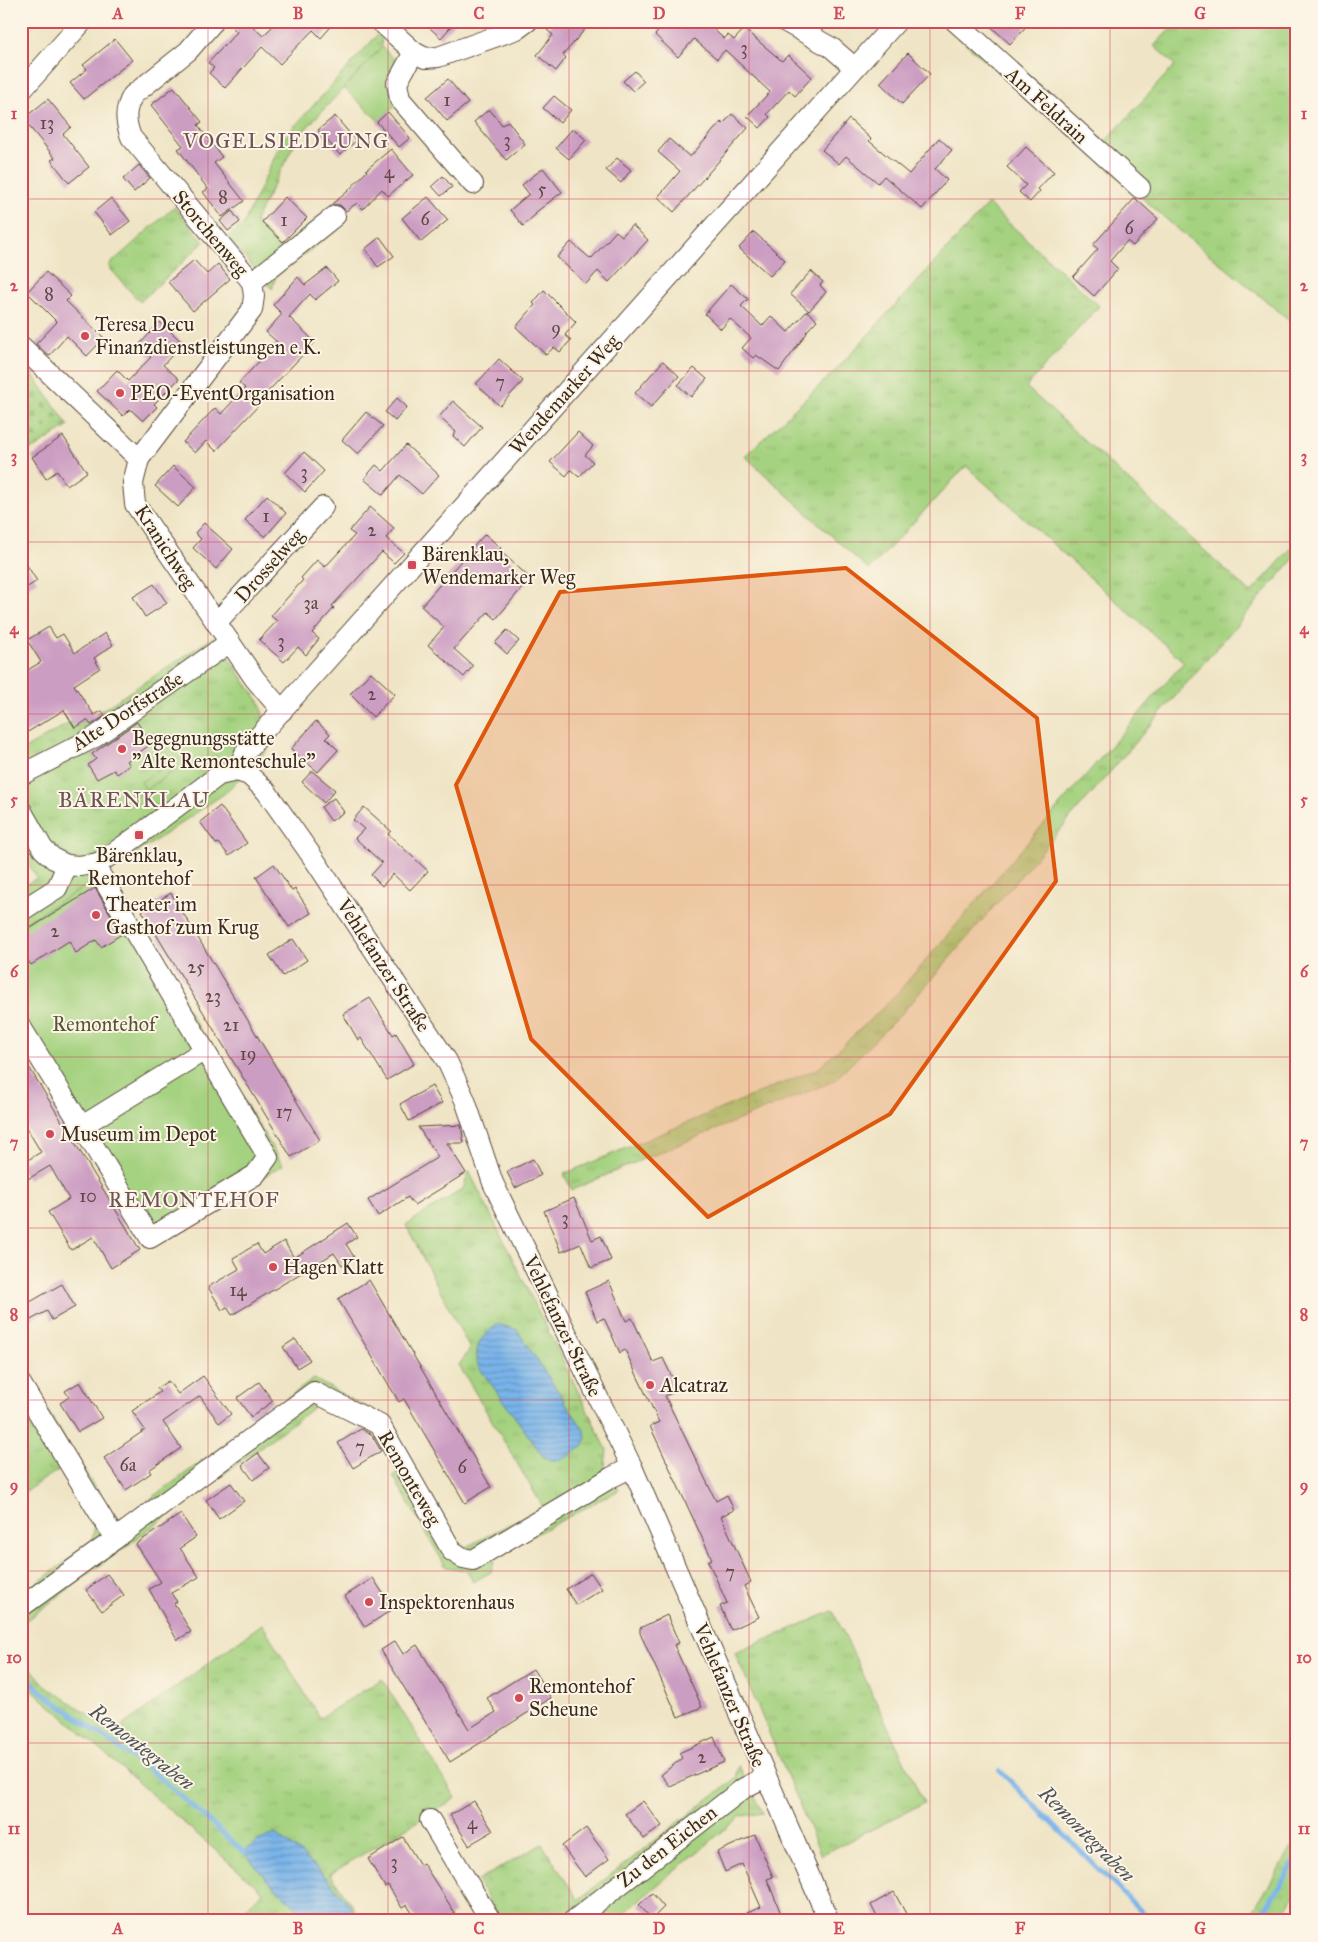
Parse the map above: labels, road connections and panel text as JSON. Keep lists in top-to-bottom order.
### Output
{
  "streets": {
    "street": [
      "Am Feldrain",
      "Storchenweg",
      "Wendemarker Weg",
      "Kranichweg",
      "Drosselweg",
      "Alte Dorfstraße",
      "Vehlefanzer Straße",
      "Remonteweg",
      "Zu den Eichen"
    ]
  },
  "crossings": [
    ["Storchenweg", "Kranichweg"],
    ["Wendemarker Weg", "Kranichweg"],
    ["Wendemarker Weg", "Vehlefanzer Straße"],
    ["Kranichweg", "Drosselweg"],
    ["Kranichweg", "Alte Dorfstraße"],
    ["Vehlefanzer Straße", "Remonteweg"],
    ["Vehlefanzer Straße", "Zu den Eichen"]
  ],
  "districts": ["VOGELSIEDLUNG", "BÄRENKLAU", "REMONTEHOF"],
  "water": ["Remontegraben"],
  "parks": ["Remontehof"],
  "places": {
    "other": [
      "Teresa Decu Finanzdienstleistungen e.K.",
      "PEO-EventOrganisation",
      "Begegnungsstätte \"Alte Remonteschule\"",
      "Theater im Gasthof zum Krug",
      "Museum im Depot",
      "Hagen Klatt",
      "Alcatraz",
      "Inspektorenhaus",
      "Remontehof Scheune"
    ],
    "transit": ["Bärenklau, Wendemarker Weg", "Bärenklau, Remontehof"]
  },
  "house_numbers": [
    "3",
    "1",
    "13",
    "3",
    "4",
    "5",
    "8",
    "6",
    "1",
    "6",
    "8",
    "9",
    "7",
    "3",
    "1",
    "2",
    "3a",
    "3",
    "2",
    "2",
    "25",
    "23",
    "21",
    "19",
    "17",
    "10",
    "3",
    "14",
    "7",
    "6a",
    "6",
    "7",
    "2",
    "4",
    "3"
  ],
  "grid": {
    "columns": [
      "A",
      "B",
      "C",
      "D",
      "E",
      "F",
      "G"
    ],
    "rows": [
      "1",
      "2",
      "3",
      "4",
      "5",
      "6",
      "7",
      "8",
      "9",
      "10",
      "11"
    ]
  }
}
